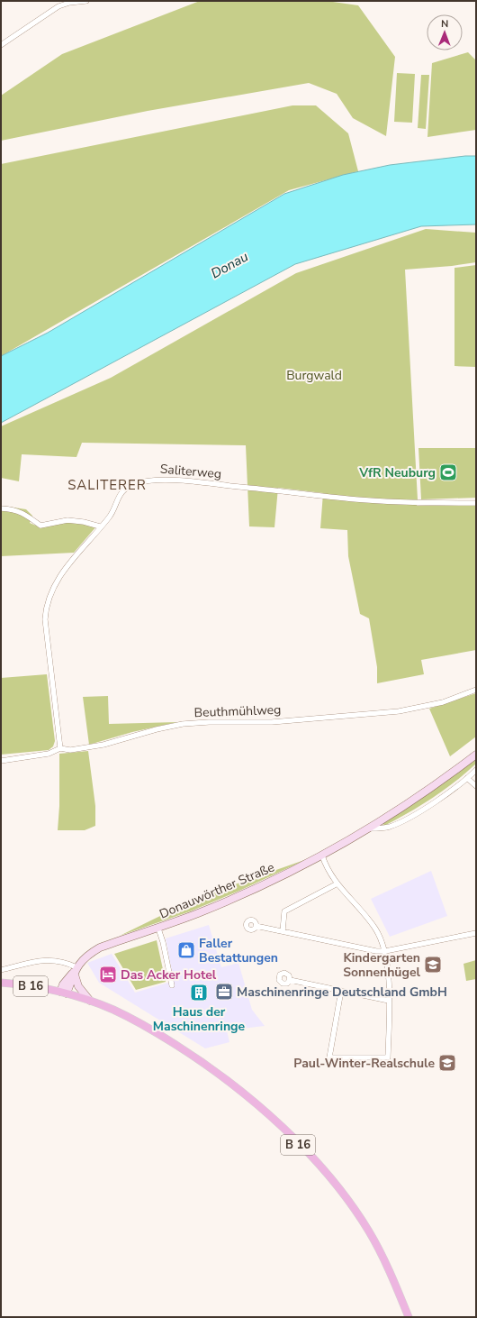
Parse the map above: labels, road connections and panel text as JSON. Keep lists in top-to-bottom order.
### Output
{
  "streets": {
    "main road": ["Donauwörther Straße", "B 16"],
    "street": ["Saliterweg", "Beuthmühlweg"]
  },
  "crossings": [
    ["Saliterweg", "Beuthmühlweg"],
    ["Donauwörther Straße", "B 16"]
  ],
  "districts": ["SALITERER"],
  "water": ["Donau"],
  "parks": ["Burgwald"],
  "places": {
    "sports": ["VfR Neuburg"],
    "shop": ["Faller Bestattungen"],
    "school or university": ["Kindergarten Sonnenhügel", "Paul-Winter-Realschule"],
    "hotel": ["Das Acker Hotel"],
    "office": ["Maschinenringe Deutschland GmbH"],
    "building": ["Haus der Maschinenringe"]
  },
  "north": "top"
}
